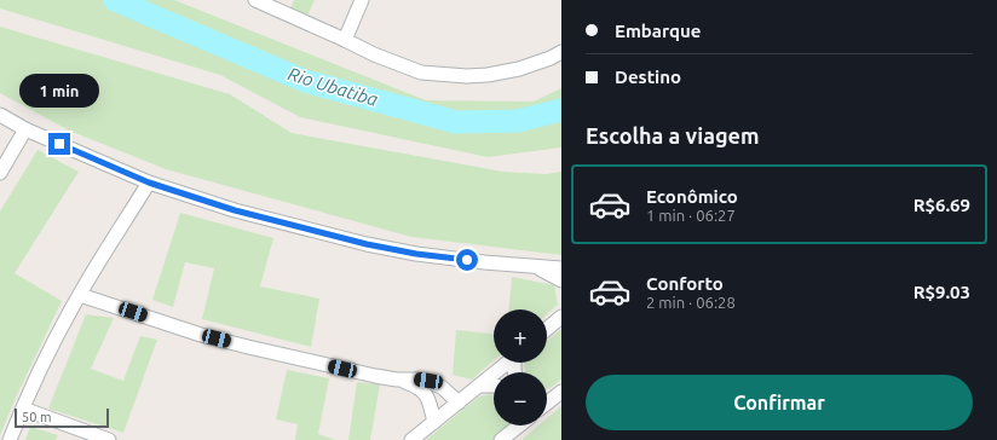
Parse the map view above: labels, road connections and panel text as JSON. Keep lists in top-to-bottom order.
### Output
{
  "water": ["Rio Ubatiba"],
  "scale_bar": "50 m",
  "page": {
    "banner": ["Embarque", "Destino"],
    "bubble": "1 min",
    "heading": "Escolha a viagem",
    "list": [
      {
        "name": "Econômico",
        "note": "1 min · 06:27",
        "value": "R$6.69"
      },
      {
        "name": "Conforto",
        "note": "2 min · 06:28",
        "value": "R$9.03"
      }
    ],
    "map_buttons": ["+", "−"],
    "buttons": "Confirmar",
    "scale": "50 m"
  }
}
